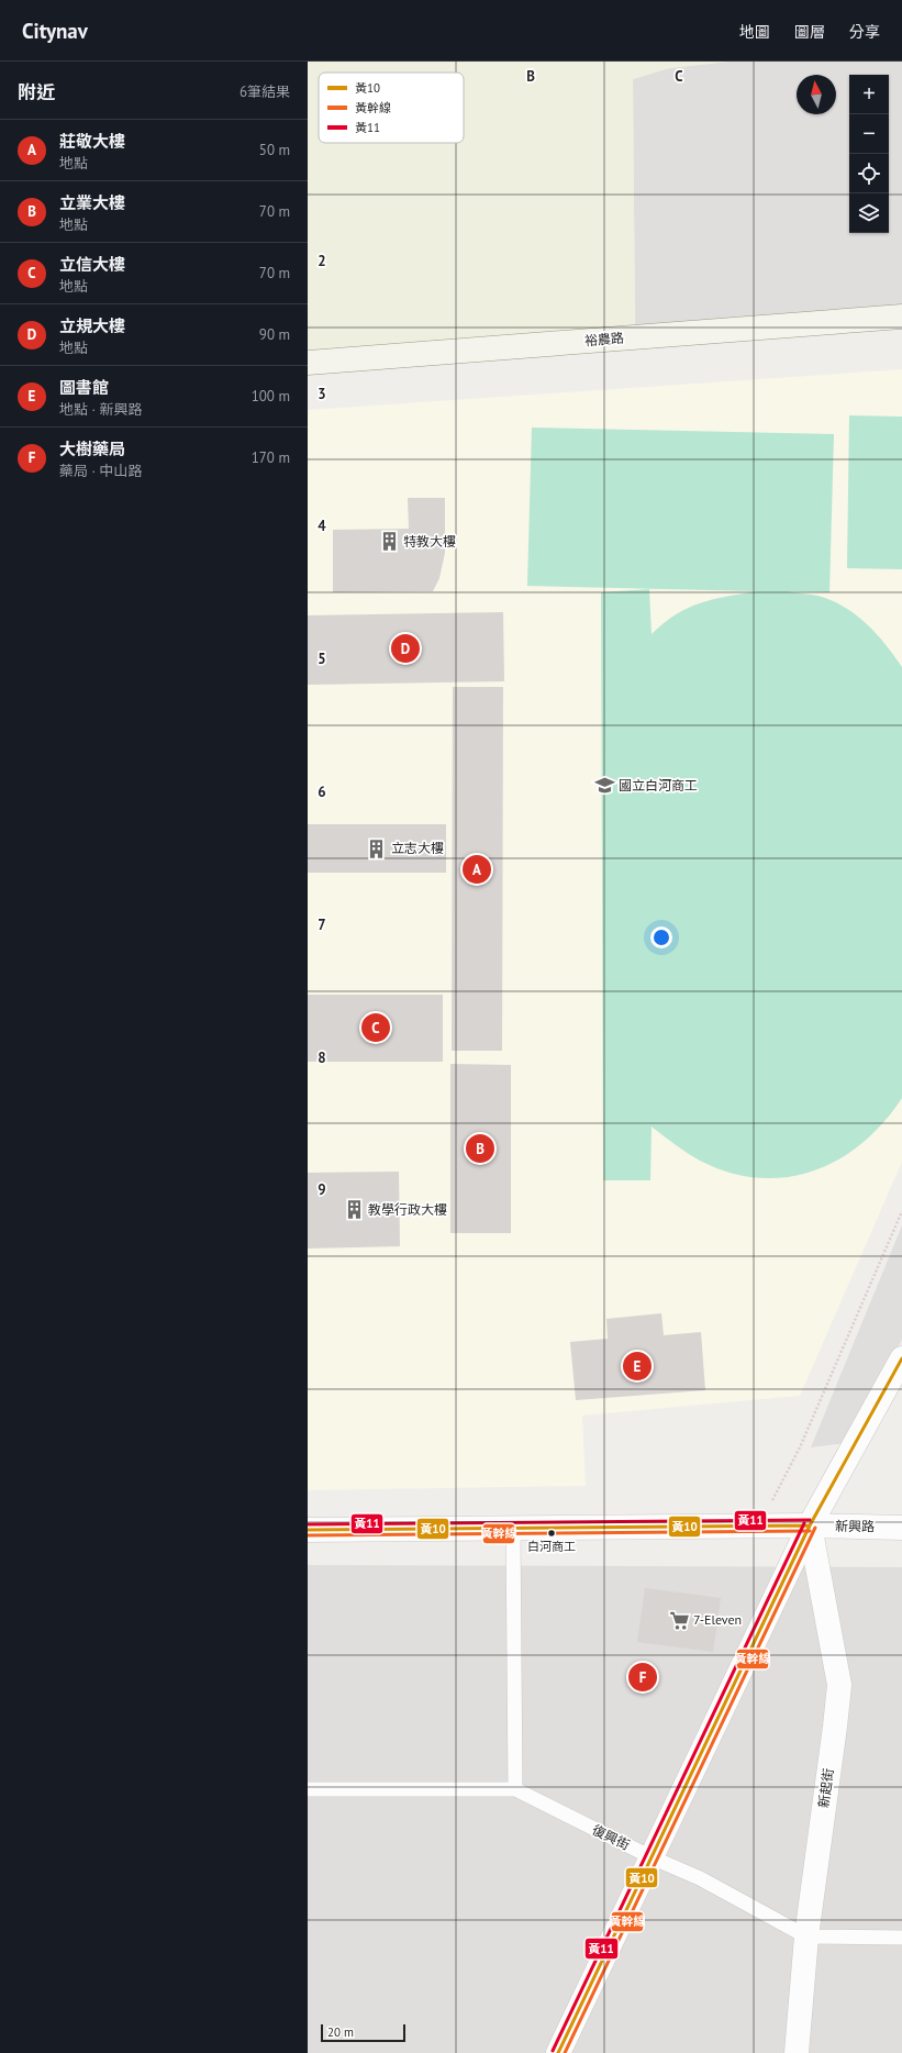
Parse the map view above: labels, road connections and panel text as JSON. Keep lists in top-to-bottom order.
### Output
{
  "streets": {
    "main road": ["裕農路"],
    "street": ["新興路", "新起街"],
    "lane": ["復興街"]
  },
  "crossings": [
    ["新興路", "新起街"],
    ["新起街", "復興街"]
  ],
  "places": {
    "building": ["特教大樓", "立志大樓", "教學行政大樓"],
    "school or university": ["國立白河商工"],
    "other": ["白河商工"],
    "supermarket": ["7-Eleven"]
  },
  "lines": ["transit line 黃10", "transit line 黃11", "transit line 黃幹線"],
  "legend": ["黃10", "黃幹線", "黃11"],
  "scale_bar": "20 m",
  "north": "top",
  "page": {
    "header": "Citynav",
    "nav": ["地圖", "圖層", "分享"],
    "heading": ["附近", "6筆結果"],
    "map_buttons": ["+", "−"],
    "list": [
      {
        "mark": "A",
        "name": "莊敬大樓",
        "note": "地點",
        "value": "50 m"
      },
      {
        "mark": "B",
        "name": "立業大樓",
        "note": "地點",
        "value": "70 m"
      },
      {
        "mark": "C",
        "name": "立信大樓",
        "note": "地點",
        "value": "70 m"
      },
      {
        "mark": "D",
        "name": "立規大樓",
        "note": "地點",
        "value": "90 m"
      },
      {
        "mark": "E",
        "name": "圖書館",
        "note": "地點 · 新興路",
        "value": "100 m"
      },
      {
        "mark": "F",
        "name": "大樹藥局",
        "note": "藥局 · 中山路",
        "value": "170 m"
      }
    ],
    "pins": [
      "D",
      "A",
      "C",
      "B",
      "E",
      "F"
    ],
    "scale": "20 m"
  },
  "grid": {
    "columns": ["B", "C"],
    "rows": [
      "2",
      "3",
      "4",
      "5",
      "6",
      "7",
      "8",
      "9"
    ]
  }
}
